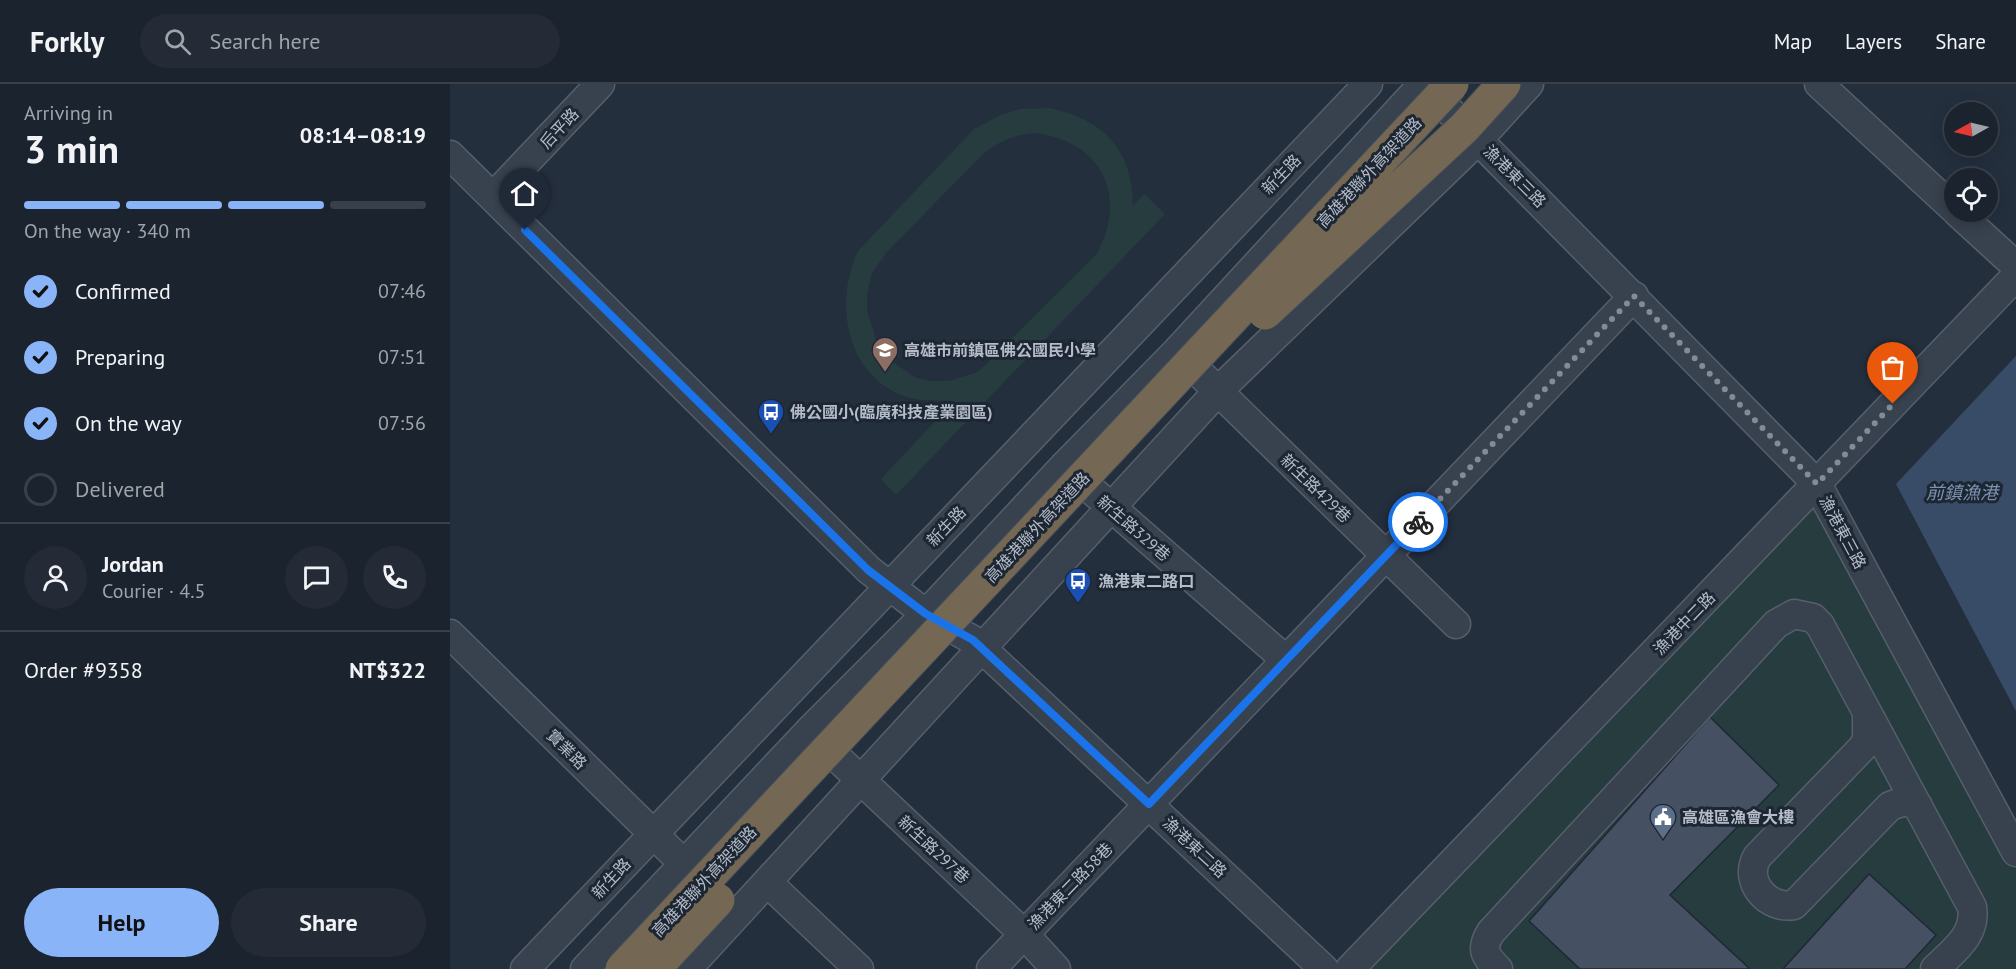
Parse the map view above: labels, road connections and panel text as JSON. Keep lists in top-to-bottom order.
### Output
{
  "streets": {
    "highway": ["高雄港聯外高架道路"],
    "street": [
      "后平路",
      "新生路",
      "漁港東三路",
      "新生路429巷",
      "新生路329巷",
      "漁港中二路",
      "實業路",
      "漁港東二路",
      "新生路297巷",
      "漁港東二路58巷"
    ]
  },
  "crossings": [
    ["后平路", "漁港東二路"],
    ["新生路", "實業路"],
    ["新生路", "漁港東二路"],
    ["漁港東三路", "漁港中二路"],
    ["漁港東三路", "漁港東二路58巷"],
    ["新生路429巷", "漁港東二路58巷"],
    ["新生路329巷", "漁港東二路58巷"],
    ["漁港東二路", "漁港東二路58巷"],
    ["新生路297巷", "漁港東二路58巷"]
  ],
  "water": ["前鎮漁港"],
  "places": {
    "school or university": ["高雄市前鎮區佛公國民小學"],
    "bus stop": ["佛公國小(臨廣科技產業園區)", "漁港東二路口"],
    "public building": ["高雄區漁會大樓"]
  },
  "north": "left",
  "page": {
    "header": "Forkly",
    "search": "Search here",
    "nav": ["Map", "Layers", "Share"],
    "heading": ["3 min", "Arriving in", "08:14–08:19"],
    "panel": [
      "Jordan",
      "Courier · 4.5",
      "Order #9358",
      "NT$322"
    ],
    "bar": "On the way · 340 m",
    "list": [
      ["Confirmed", "07:46"],
      ["Preparing", "07:51"],
      ["On the way", "07:56"],
      "Delivered"
    ],
    "buttons": ["Help", "Share"]
  }
}
